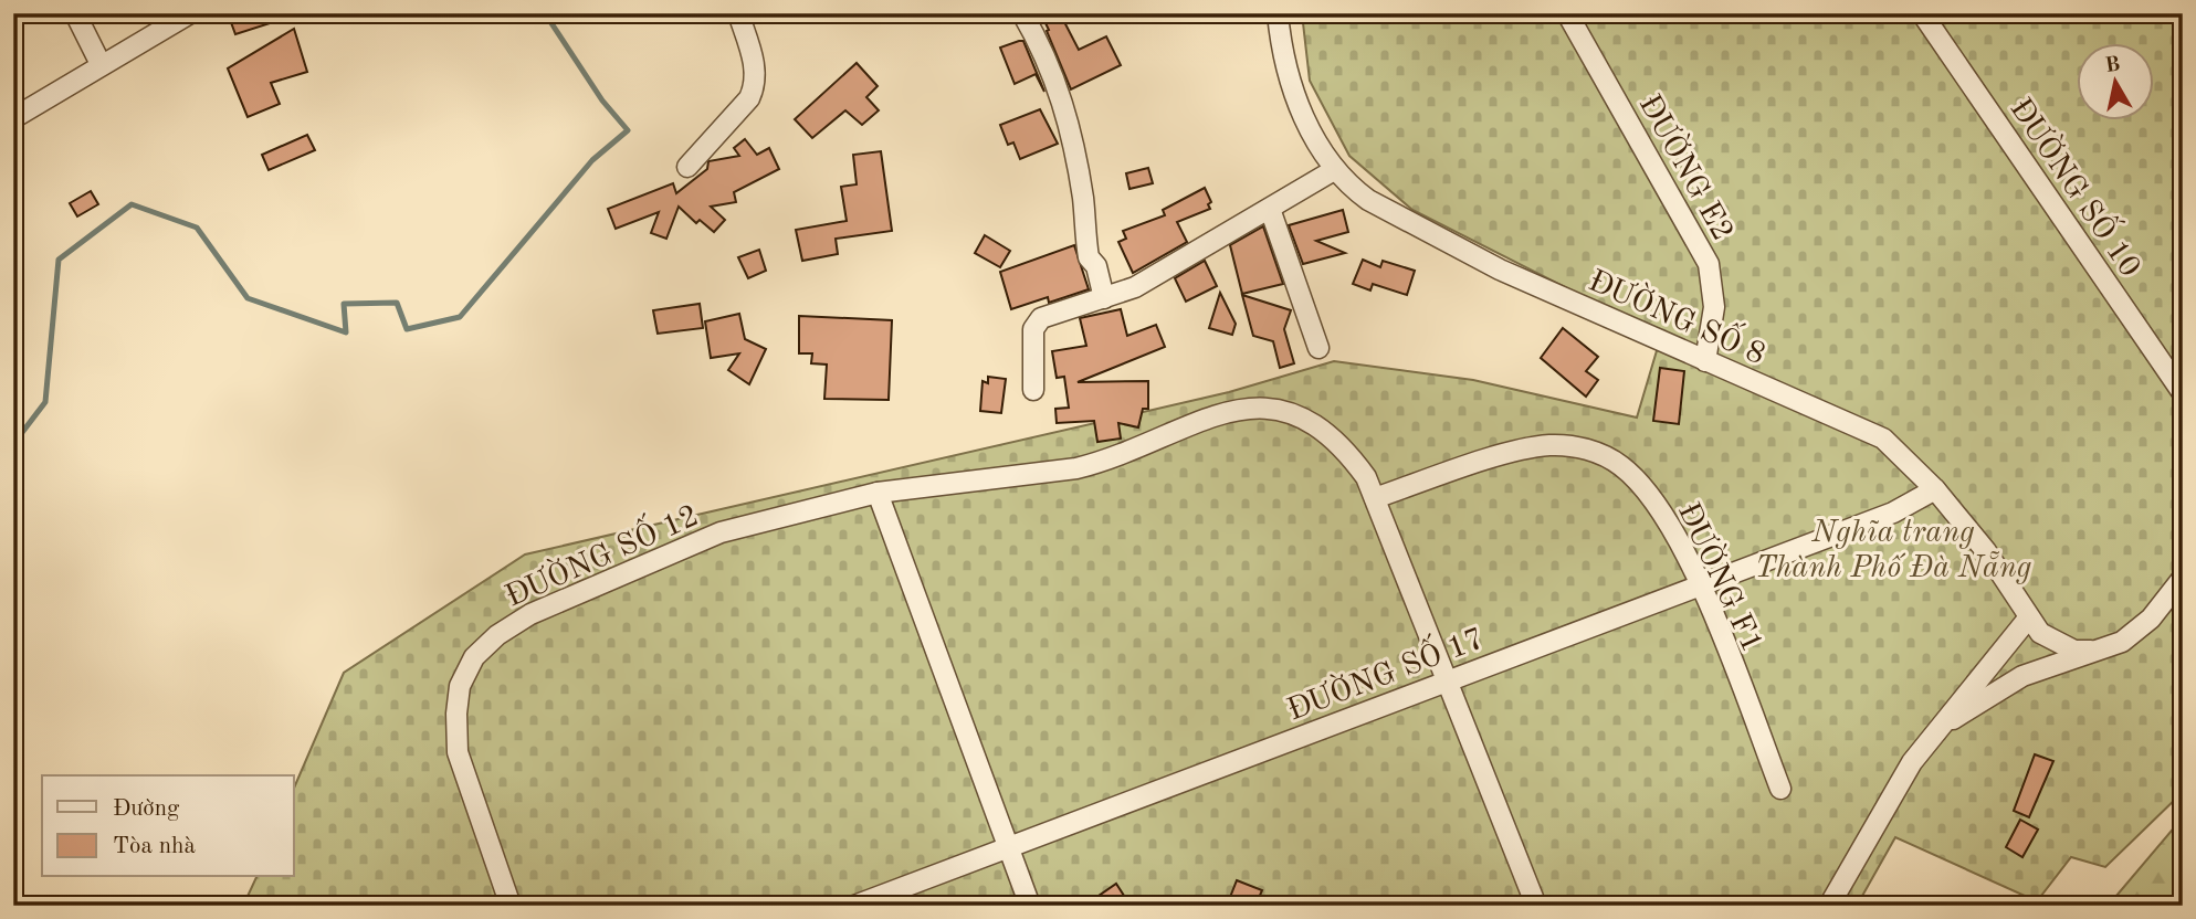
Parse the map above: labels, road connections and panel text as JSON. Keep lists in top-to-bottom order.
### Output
{
  "streets": {
    "street": [
      "ĐƯỜNG E2",
      "ĐƯỜNG SỐ 10",
      "ĐƯỜNG SỐ 8",
      "ĐƯỜNG SỐ 12",
      "ĐƯỜNG F1",
      "ĐƯỜNG SỐ 17"
    ]
  },
  "crossings": [
    ["ĐƯỜNG E2", "ĐƯỜNG SỐ 8"],
    ["ĐƯỜNG SỐ 8", "ĐƯỜNG SỐ 17"],
    ["ĐƯỜNG SỐ 12", "ĐƯỜNG F1"],
    ["ĐƯỜNG SỐ 12", "ĐƯỜNG SỐ 17"],
    ["ĐƯỜNG F1", "ĐƯỜNG SỐ 17"]
  ],
  "parks": ["Nghĩa trang Thành Phố Đà Nẵng"],
  "legend": ["Đường", "Tòa nhà"],
  "north": "top"
}
